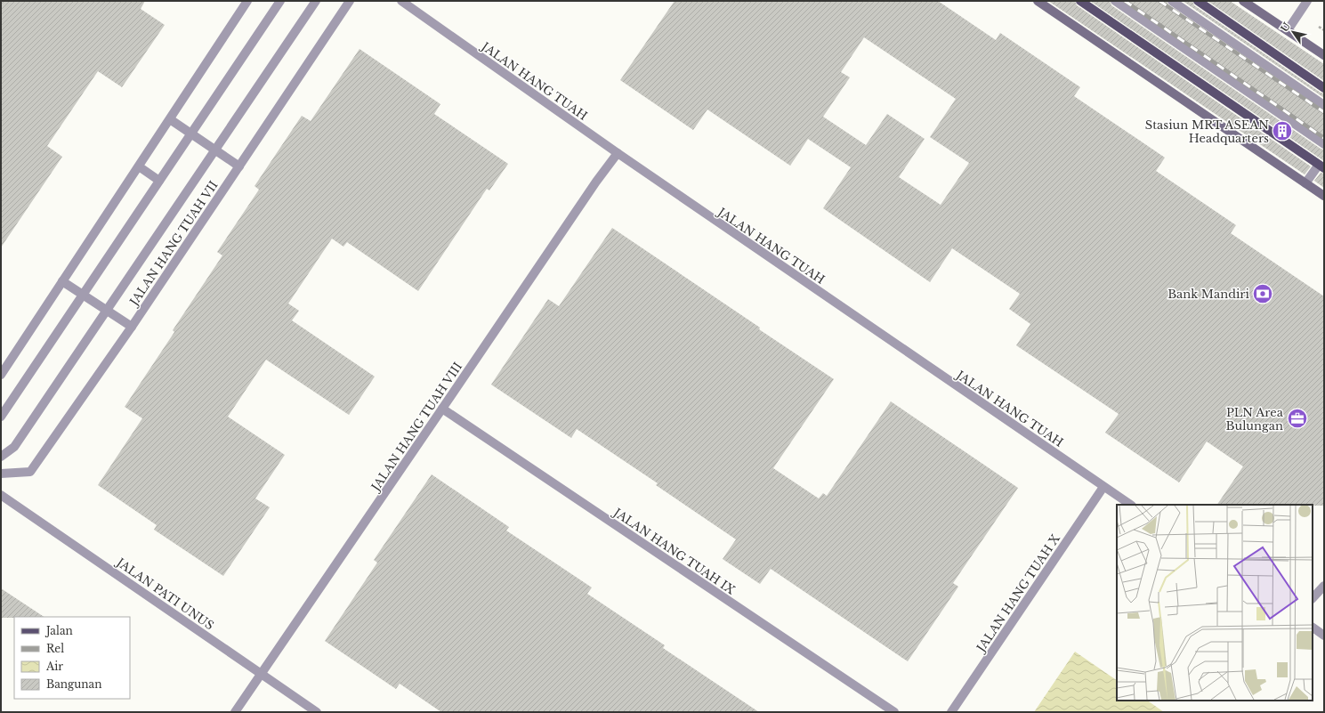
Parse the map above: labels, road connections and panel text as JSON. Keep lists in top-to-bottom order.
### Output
{
  "streets": {
    "street": [
      "JALAN HANG TUAH",
      "JALAN HANG TUAH VII",
      "JALAN HANG TUAH VIII",
      "JALAN HANG TUAH IX",
      "JALAN HANG TUAH X",
      "JALAN PATI UNUS"
    ]
  },
  "crossings": [
    ["JALAN HANG TUAH", "JALAN HANG TUAH VIII"],
    ["JALAN HANG TUAH", "JALAN HANG TUAH X"],
    ["JALAN HANG TUAH VIII", "JALAN HANG TUAH IX"],
    ["JALAN HANG TUAH VIII", "JALAN PATI UNUS"]
  ],
  "places": {
    "building": ["Stasiun MRT ASEAN Headquarters"],
    "bank": ["Bank Mandiri"],
    "office": ["PLN Area Bulungan"]
  },
  "legend": [
    "Jalan",
    "Rel",
    "Air",
    "Bangunan"
  ],
  "north": "top left"
}
